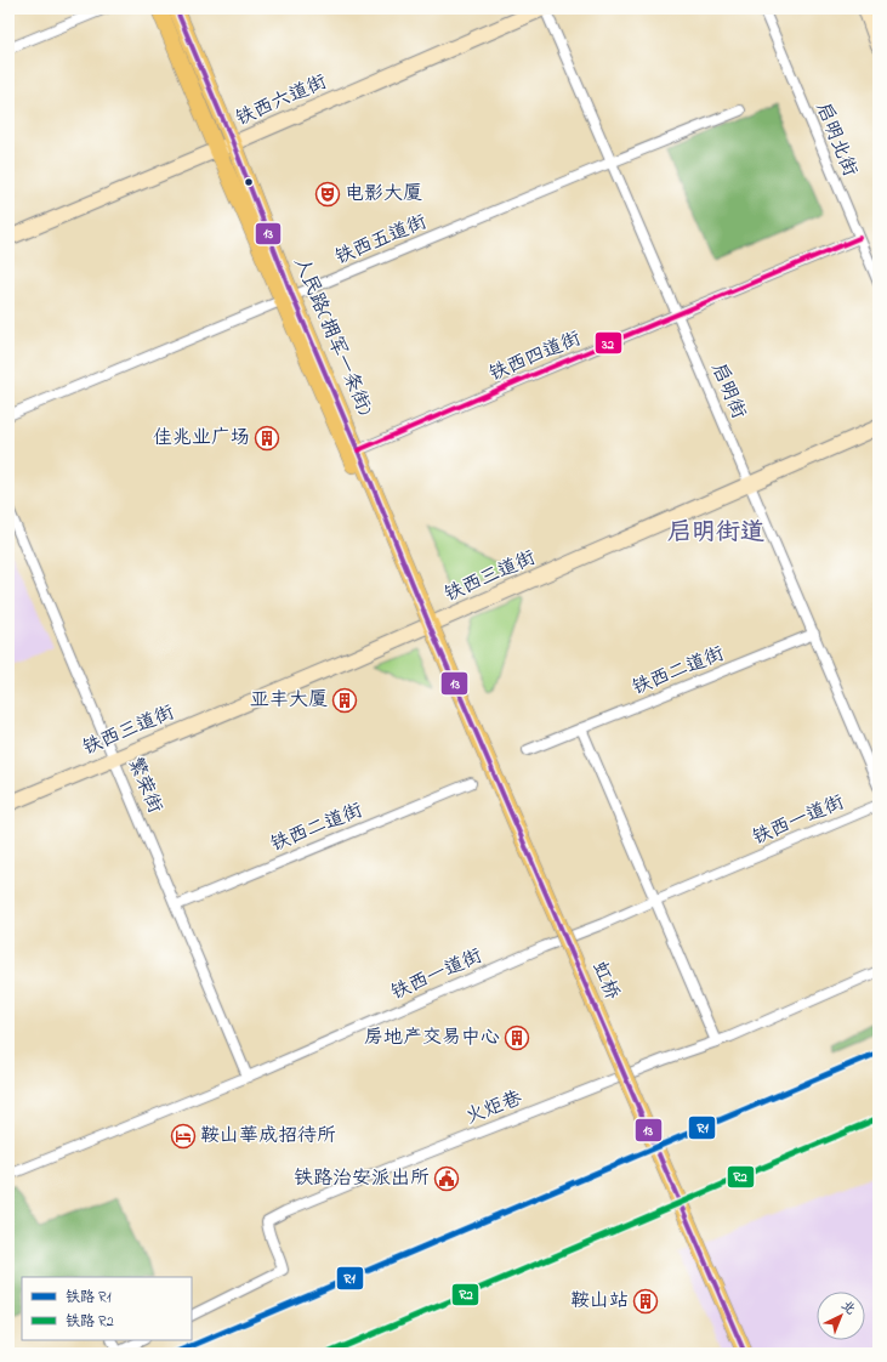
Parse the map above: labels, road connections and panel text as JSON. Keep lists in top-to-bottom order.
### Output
{
  "streets": {
    "main road": [
      "铁西六道街",
      "人民路(拥军一条街)",
      "铁西三道街",
      "虹桥"
    ],
    "street": [
      "启明北街",
      "铁西五道街",
      "铁西四道街",
      "启明街",
      "铁西二道街",
      "繁荣街",
      "铁西一道街",
      "火炬巷"
    ]
  },
  "crossings": [
    ["铁西六道街", "人民路(拥军一条街)"],
    ["铁西六道街", "启明街"],
    ["启明北街", "铁西四道街"],
    ["铁西五道街", "人民路(拥军一条街)"],
    ["铁西五道街", "启明街"],
    ["人民路(拥军一条街)", "铁西四道街"],
    ["人民路(拥军一条街)", "铁西三道街"],
    ["人民路(拥军一条街)", "虹桥"],
    ["铁西四道街", "启明街"],
    ["启明街", "铁西三道街"],
    ["启明街", "铁西二道街"],
    ["铁西三道街", "繁荣街"],
    ["铁西三道街", "虹桥"],
    ["铁西二道街", "繁荣街"],
    ["繁荣街", "铁西一道街"]
  ],
  "districts": ["启明街道"],
  "places": {
    "theatre": ["电影大厦"],
    "building": [
      "佳兆业广场",
      "亚丰大厦",
      "房地产交易中心",
      "鞍山站"
    ],
    "hotel": ["鞍山華成招待所"],
    "public building": ["铁路治安派出所"]
  },
  "lines": [
    "transit line 13",
    "transit line 32",
    "rail line R1",
    "rail line R2"
  ],
  "legend": ["铁路 R1", "铁路 R2"],
  "north": "top right"
}
